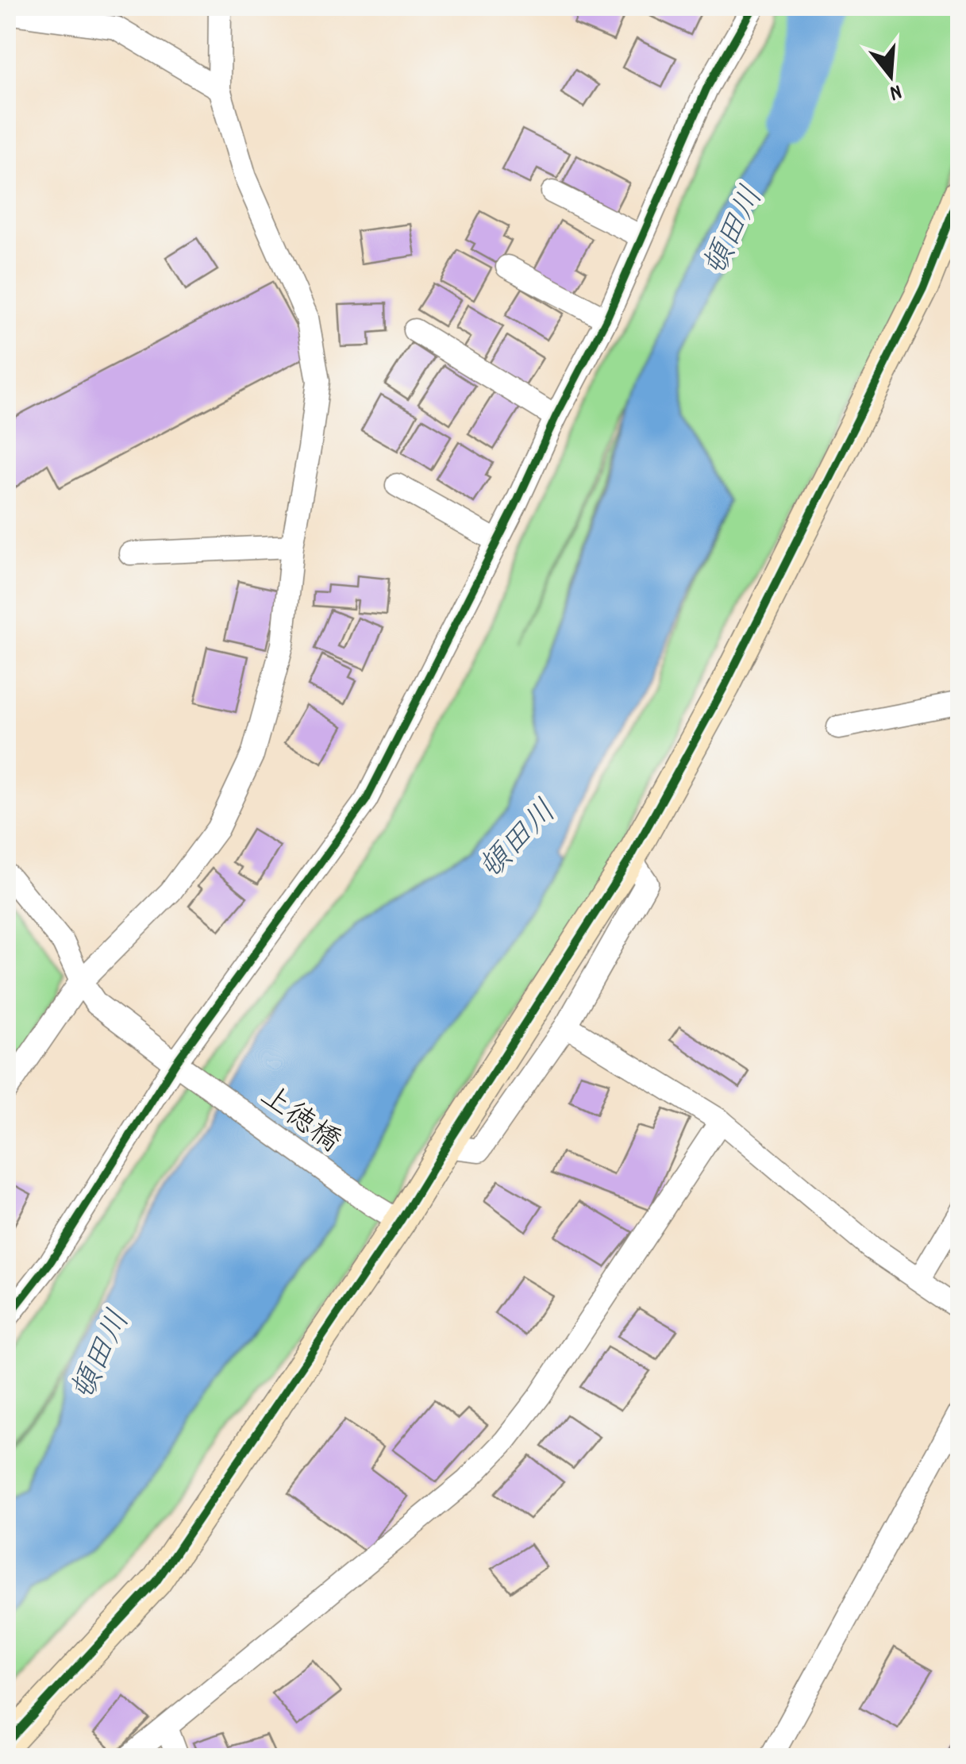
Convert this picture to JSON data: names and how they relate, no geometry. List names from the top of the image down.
{
  "streets": {
    "street": ["上徳橋"]
  },
  "water": ["頓田川"],
  "north": "bottom"
}
